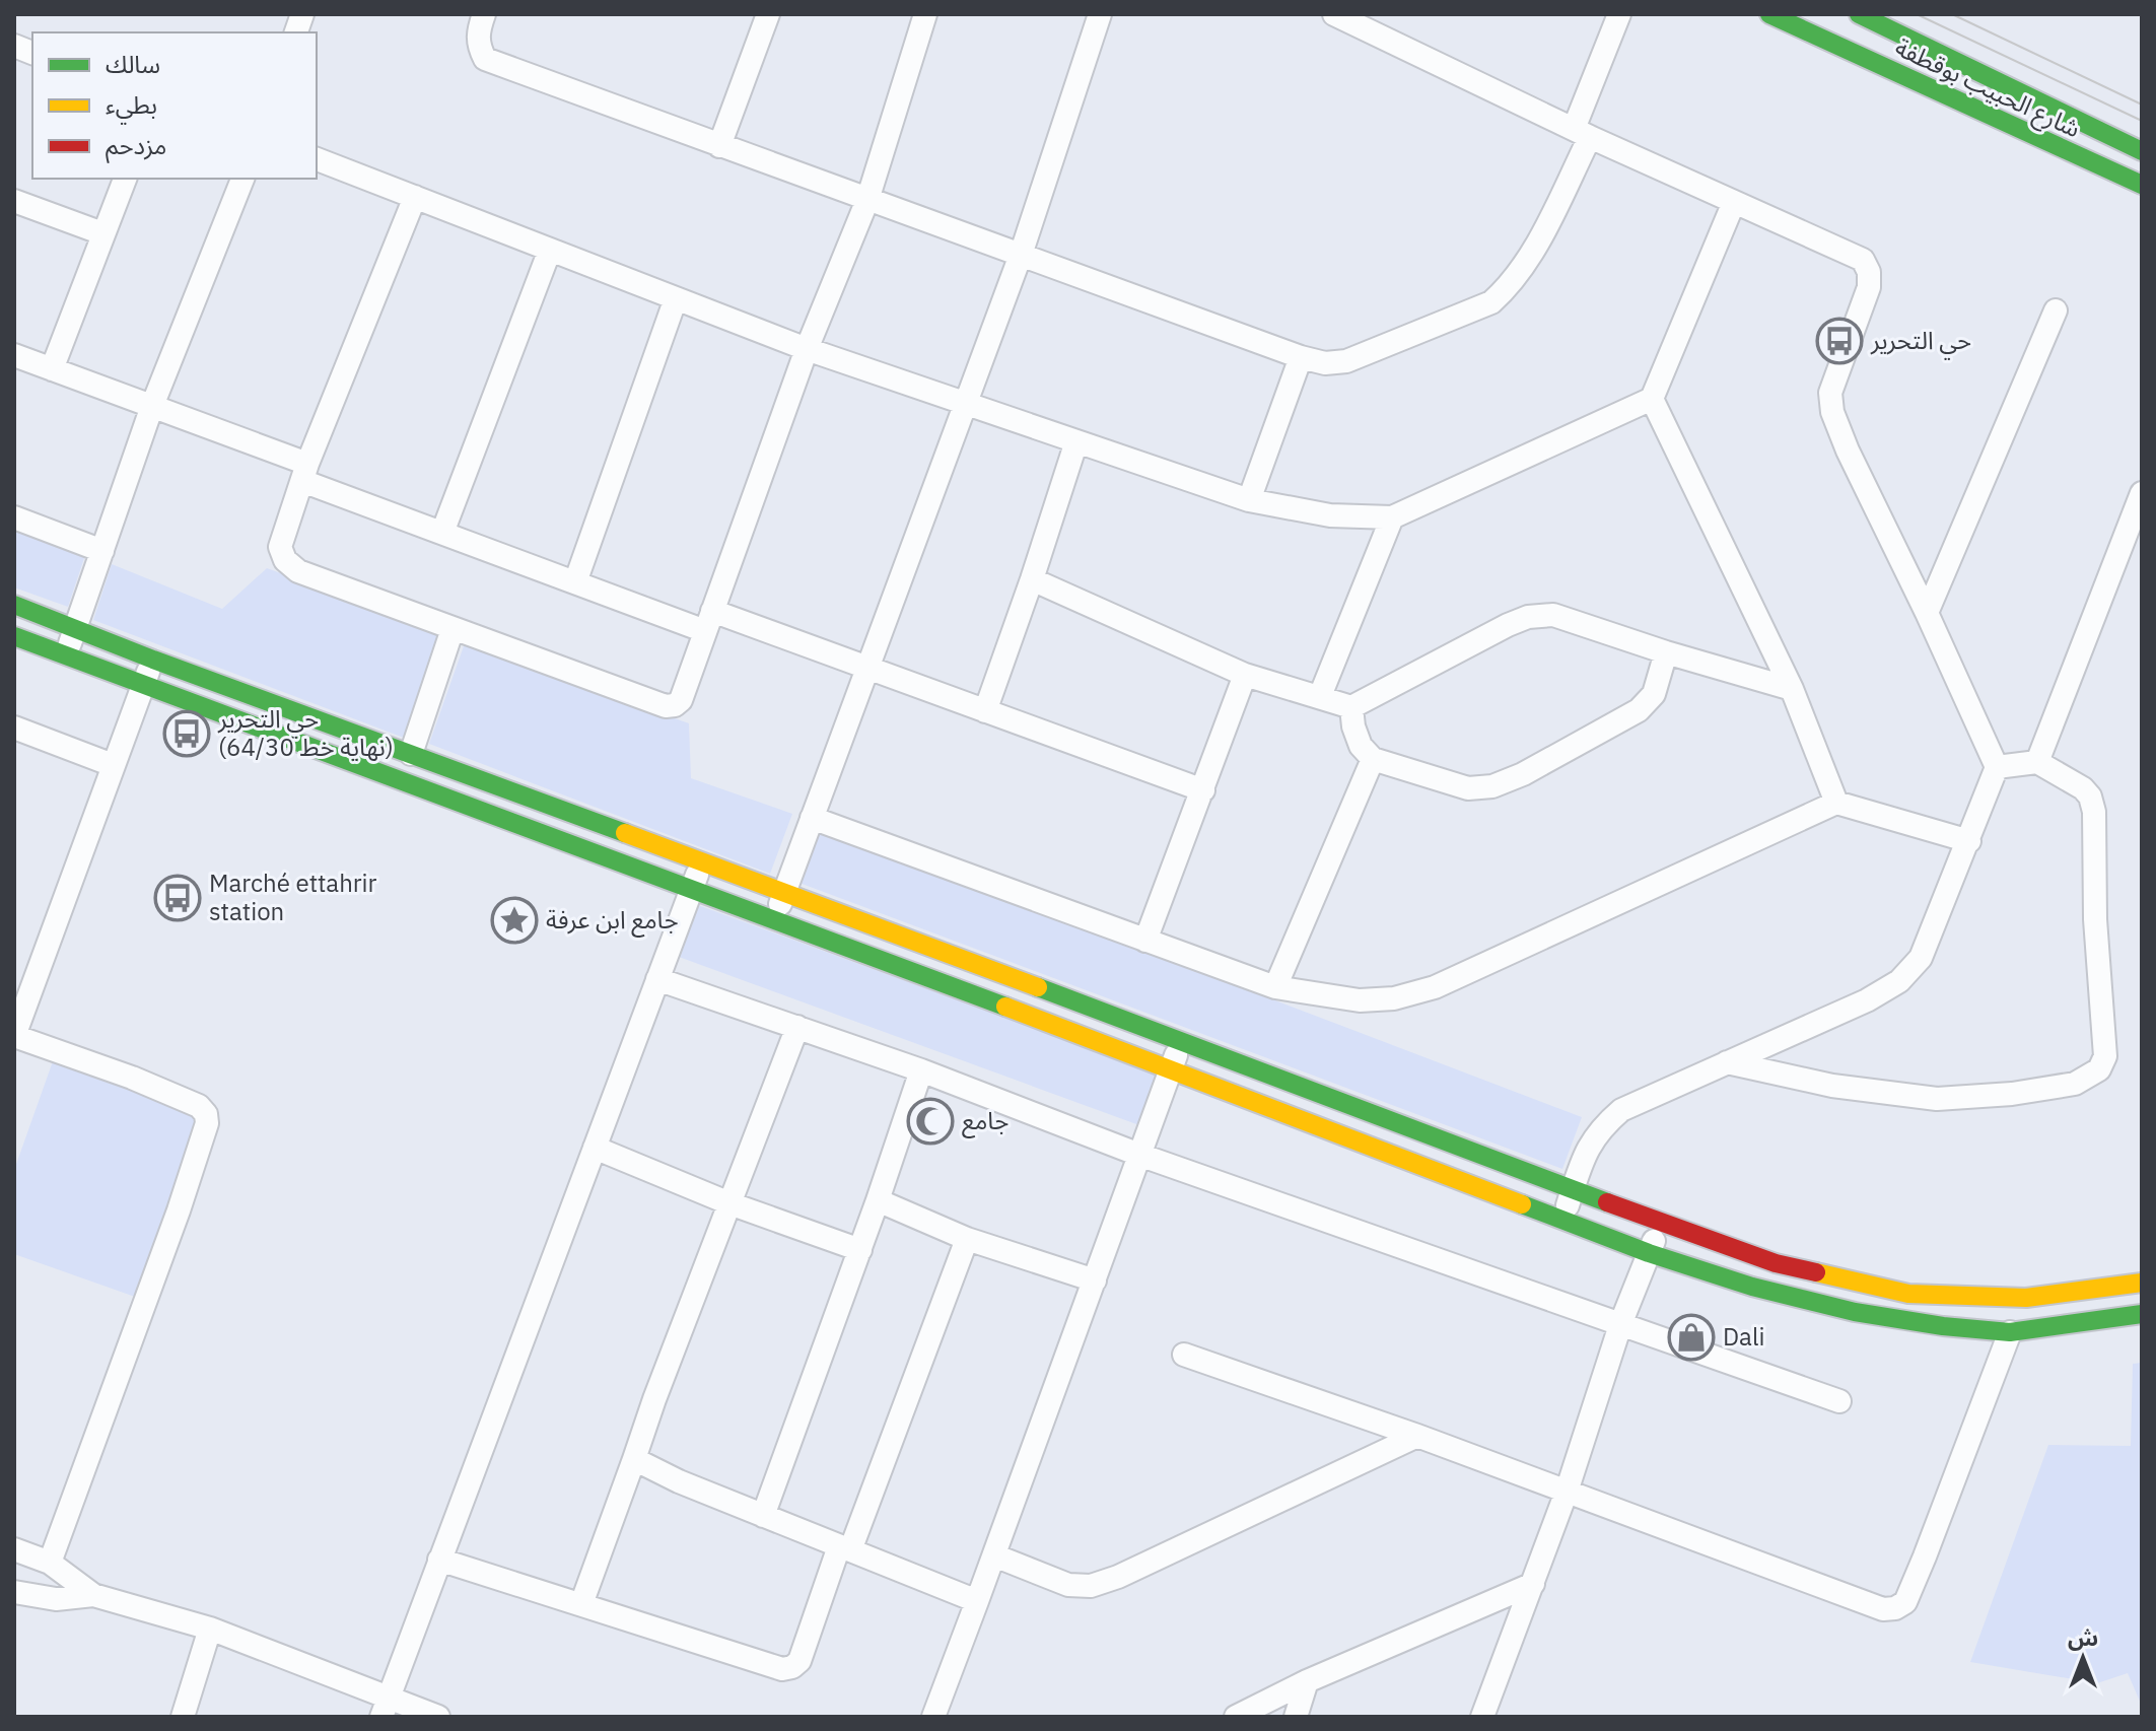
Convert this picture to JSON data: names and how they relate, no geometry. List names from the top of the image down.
{
  "streets": {
    "street": ["شارع الحبيب بوقطفة"]
  },
  "places": {
    "bus stop": ["حي التحرير", "حي التحرير (نهاية خط 64/30)", "Marché ettahrir station"],
    "place": ["جامع ابن عرفة"],
    "mosque": ["جامع"],
    "shop": ["Dali"]
  },
  "legend": ["سالك", "بطيء", "مزدحم"],
  "north": "top"
}
